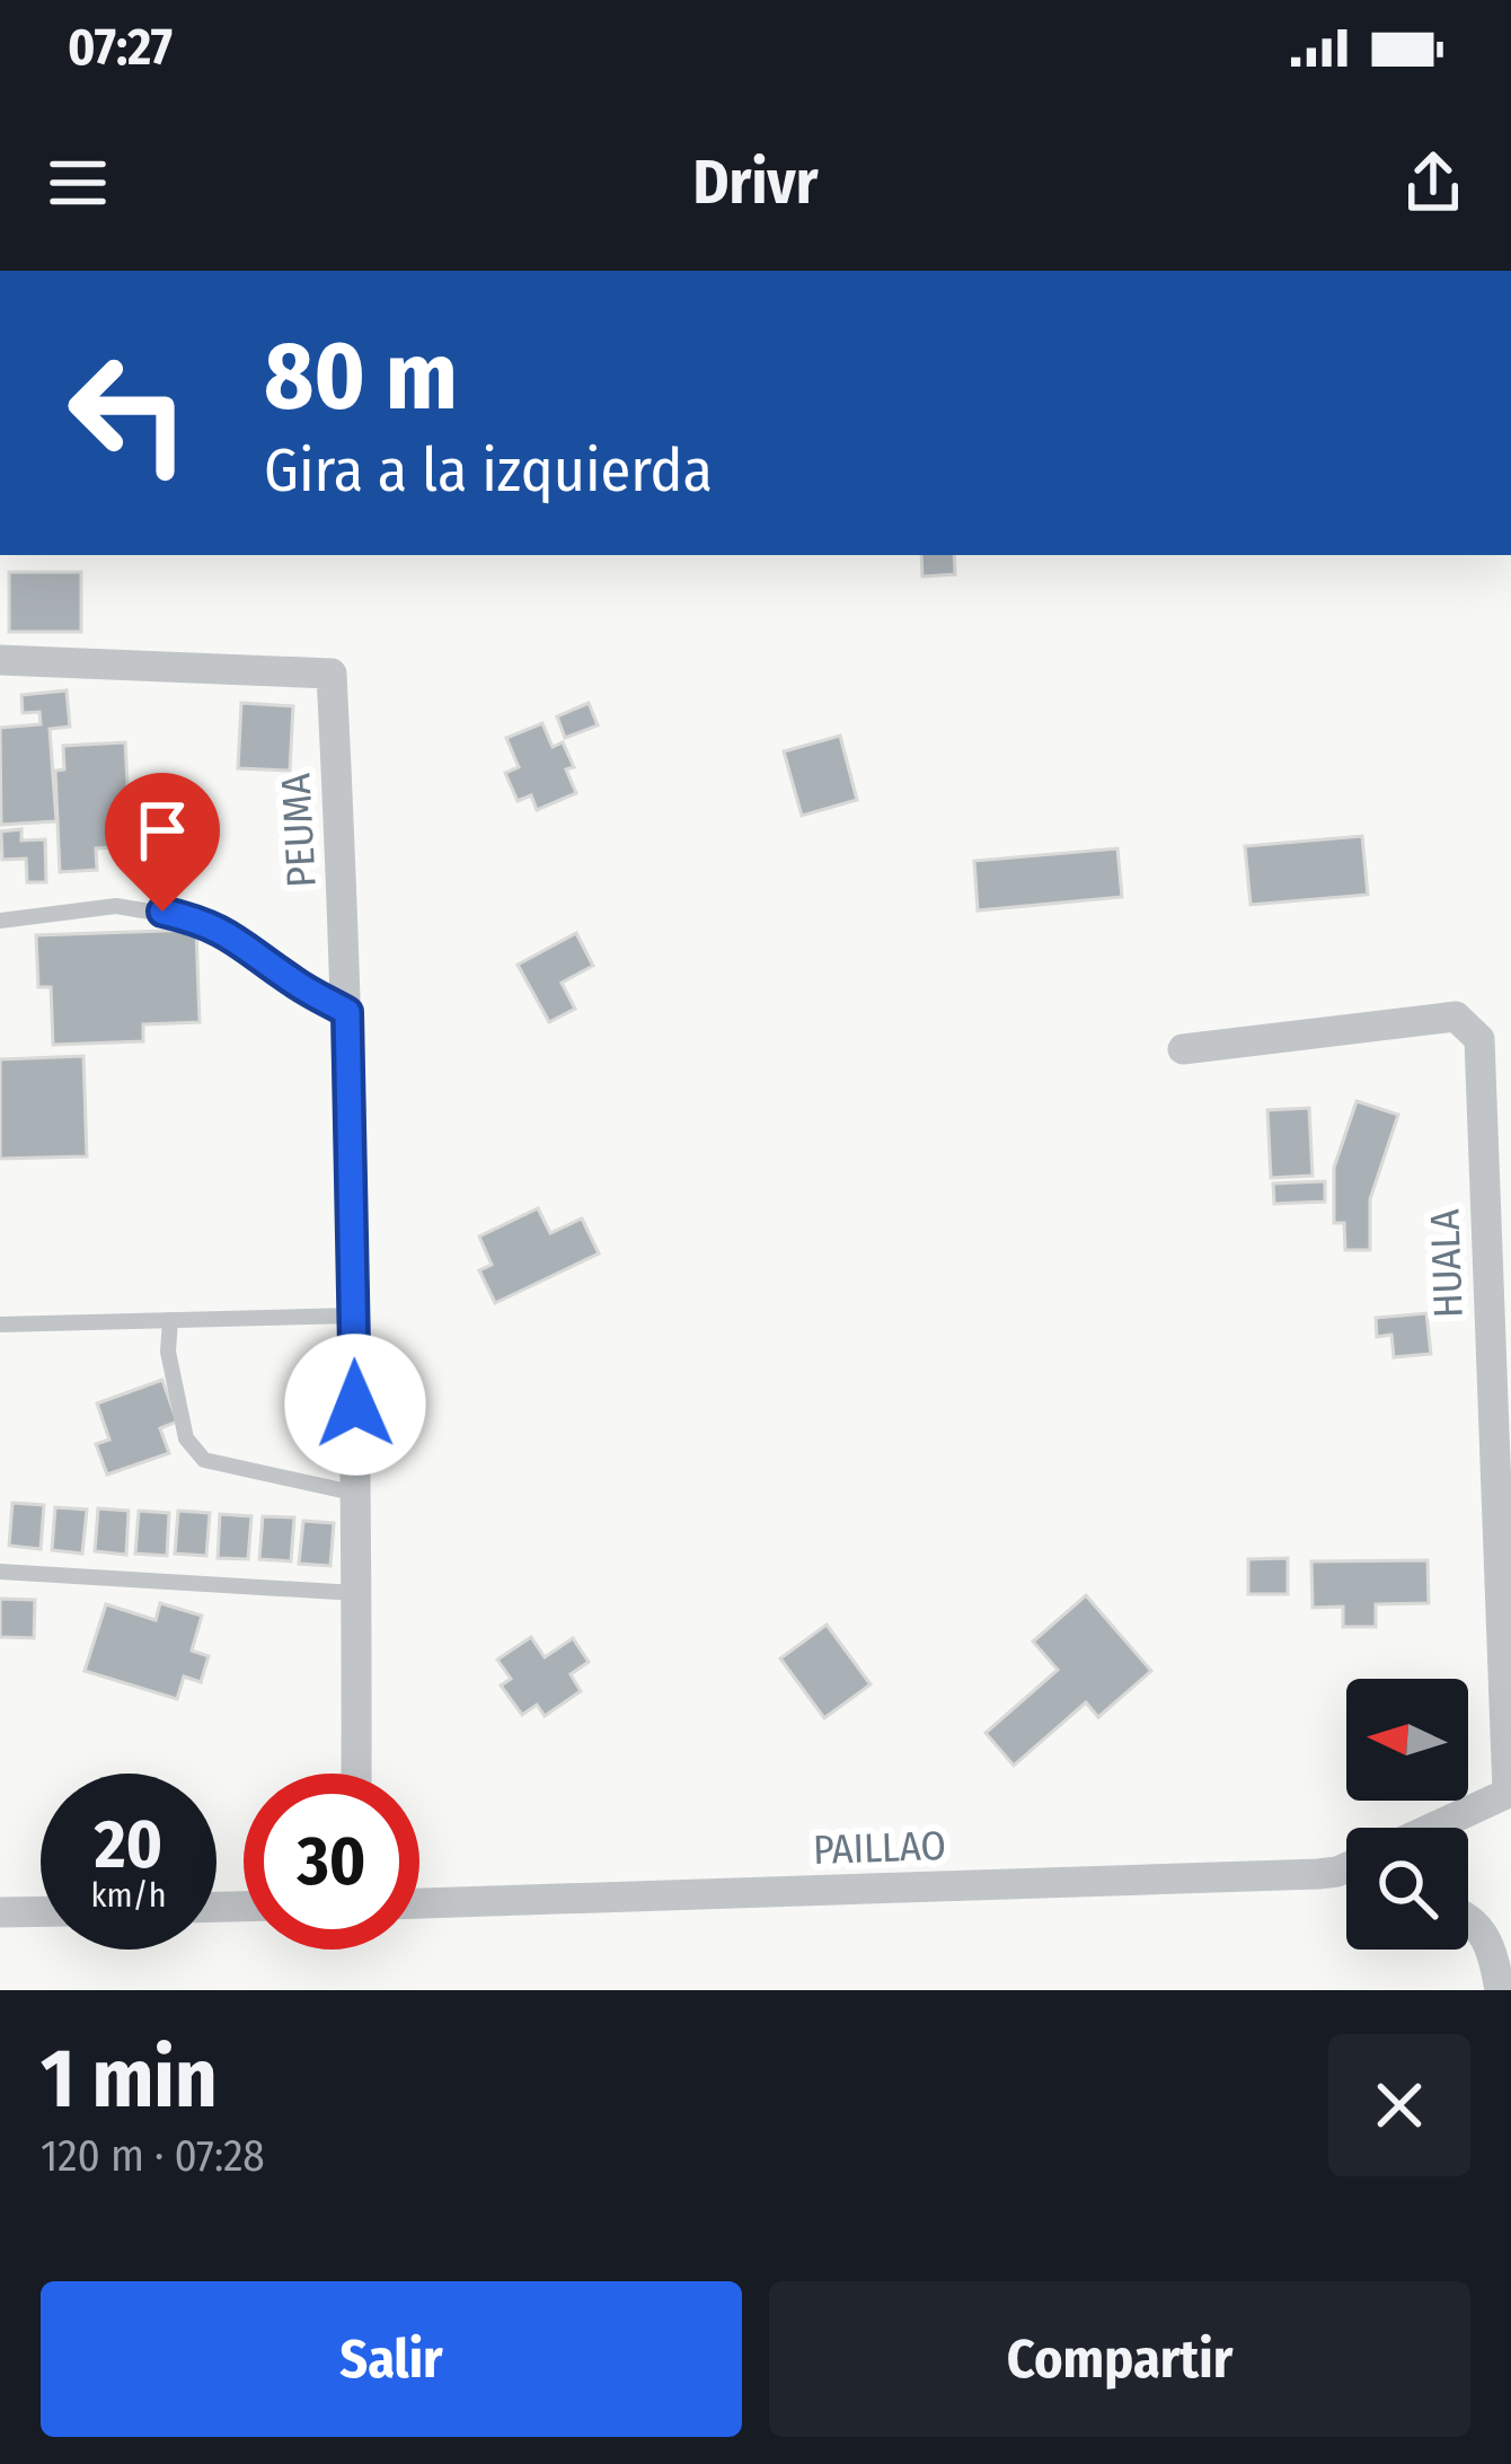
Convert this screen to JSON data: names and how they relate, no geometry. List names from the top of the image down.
{
  "streets": {
    "street": ["PEUMA", "HUALA", "PAILLAO"]
  },
  "north": "left",
  "page": {
    "status": "07:27",
    "header": "Drivr",
    "turn": ["80 m", "Gira a la izquierda"],
    "speed": "20 km/h",
    "limit": "30",
    "heading": ["1 min", "120 m · 07:28"],
    "buttons": ["Salir", "Compartir"]
  }
}
